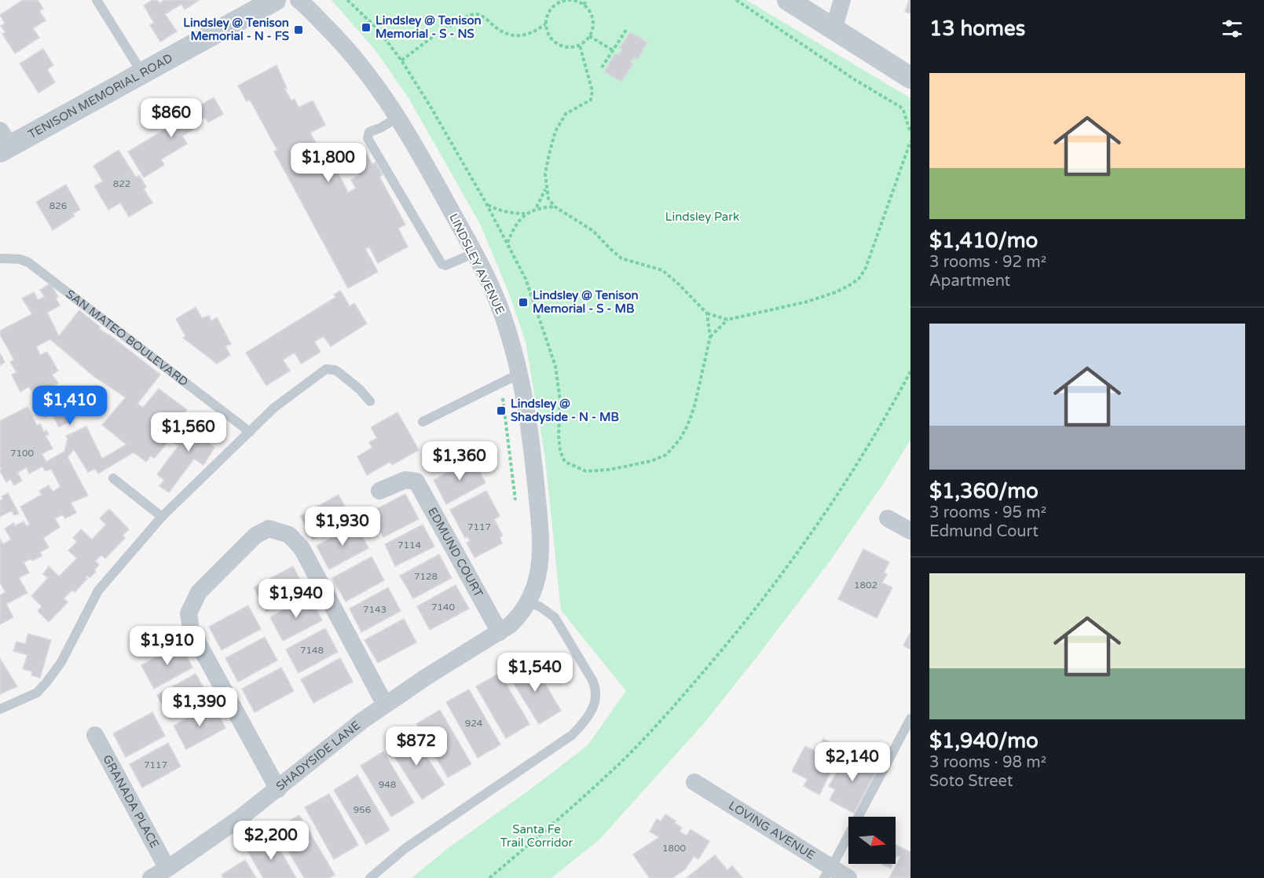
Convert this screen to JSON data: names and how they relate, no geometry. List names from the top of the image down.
{
  "streets": {
    "street": [
      "TENISON MEMORIAL ROAD",
      "LINDSLEY AVENUE",
      "EDMUND COURT",
      "SHADYSIDE LANE",
      "GRANADA PLACE",
      "LOVING AVENUE"
    ],
    "lane": ["SAN MATEO BOULEVARD"]
  },
  "crossings": [
    ["LINDSLEY AVENUE", "SHADYSIDE LANE"],
    ["EDMUND COURT", "SHADYSIDE LANE"],
    ["SHADYSIDE LANE", "GRANADA PLACE"]
  ],
  "parks": ["Lindsley Park", "Santa Fe Trail Corridor"],
  "places": {
    "transit": [
      "Lindsley @ Tenison Memorial - S - NS",
      "Lindsley @ Tenison Memorial - N - FS",
      "Lindsley @ Tenison Memorial - S - MB",
      "Lindsley @ Shadyside - N - MB"
    ]
  },
  "house_numbers": [
    "822",
    "826",
    "7100",
    "7117",
    "7114",
    "7128",
    "1802",
    "7140",
    "7143",
    "7148",
    "924",
    "7117",
    "948",
    "956",
    "1800"
  ],
  "north": "right",
  "page": {
    "heading": "13 homes",
    "list": [
      {
        "name": "$1,410/mo",
        "note": "3 rooms · 92 m² · Apartment"
      },
      {
        "name": "$1,360/mo",
        "note": "3 rooms · 95 m² · Edmund Court"
      },
      {
        "name": "$1,940/mo",
        "note": "3 rooms · 98 m² · Soto Street"
      }
    ],
    "price": [
      "$860",
      "$1,800",
      "$1,410",
      "$1,560",
      "$1,360",
      "$1,930",
      "$1,940",
      "$1,910",
      "$1,540",
      "$1,390",
      "$872",
      "$2,140",
      "$2,200"
    ]
  }
}
